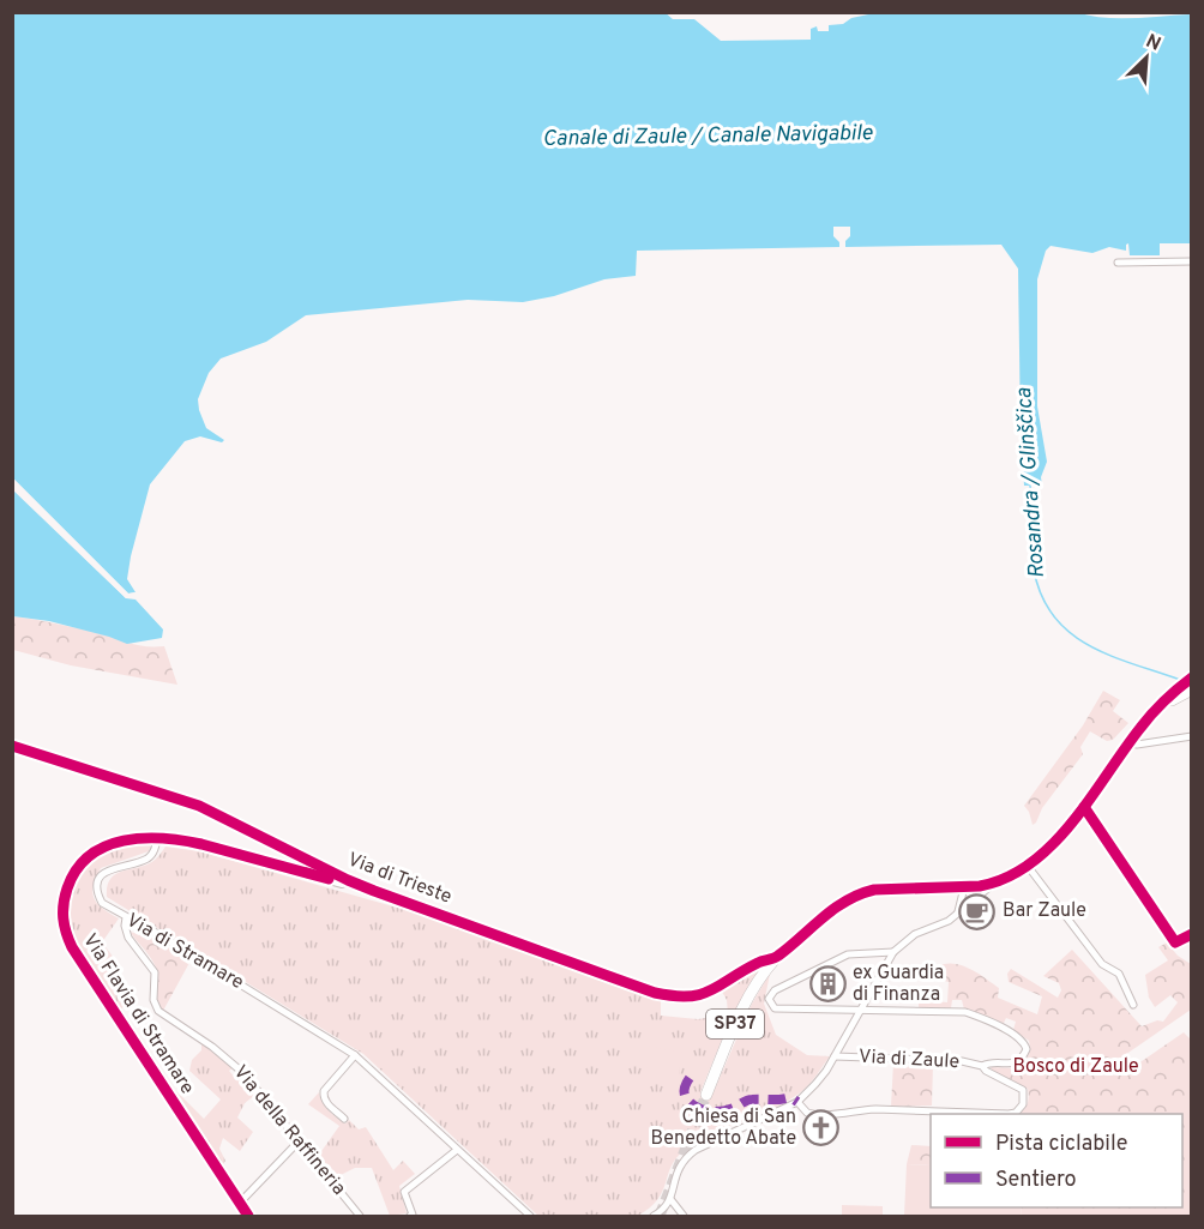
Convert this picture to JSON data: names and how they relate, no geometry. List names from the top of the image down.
{
  "streets": {
    "main road": ["SP37"],
    "street": [
      "Via di Trieste",
      "Via di Stramare",
      "Via Flavia di Stramare",
      "Via di Zaule",
      "Via della Raffineria"
    ]
  },
  "crossings": [
    ["Via di Trieste", "Via Flavia di Stramare"],
    ["Via di Trieste", "SP37"],
    ["Via di Stramare", "Via Flavia di Stramare"],
    ["Via di Stramare", "Via della Raffineria"],
    ["SP37", "Via di Zaule"]
  ],
  "water": ["Canale di Zaule / Canale Navigabile", "Rosandra / Glinščica"],
  "parks": ["Bosco di Zaule"],
  "places": {
    "cafe": ["Bar Zaule"],
    "building": ["ex Guardia di Finanza"],
    "church": ["Chiesa di San Benedetto Abate"]
  },
  "legend": ["Pista ciclabile", "Sentiero"],
  "north": "top right"
}
